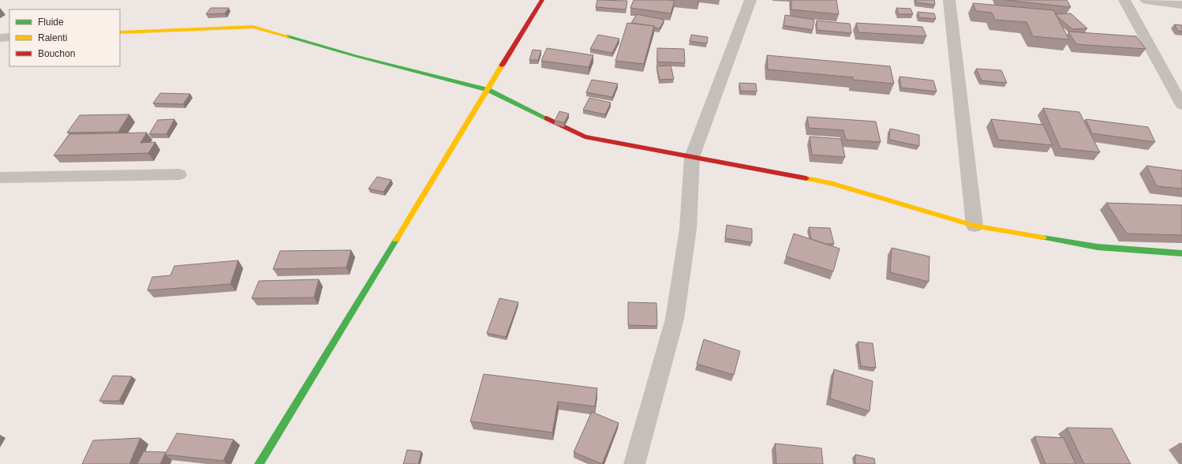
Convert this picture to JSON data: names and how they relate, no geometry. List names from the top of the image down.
{
  "legend": ["Fluide", "Ralenti", "Bouchon"]
}
